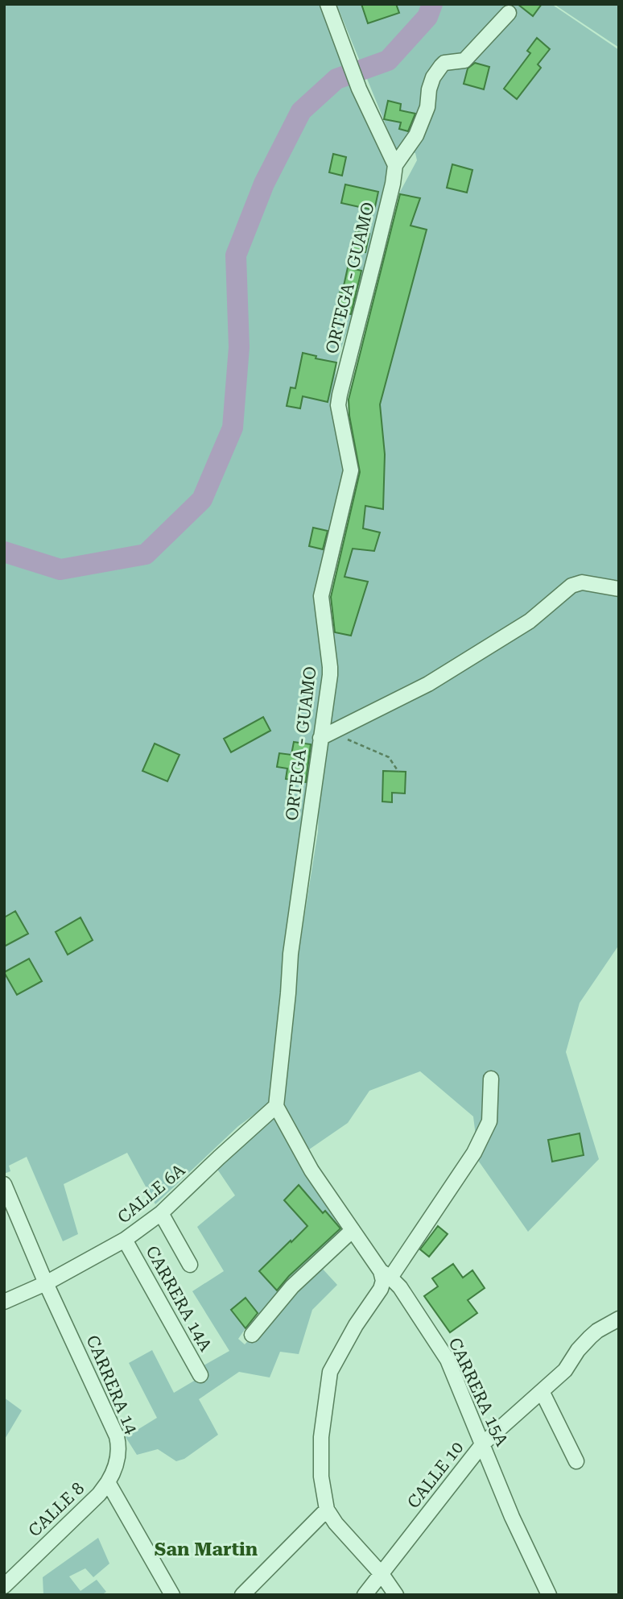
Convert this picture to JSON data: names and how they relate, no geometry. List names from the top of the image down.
{
  "streets": {
    "street": [
      "ORTEGA - GUAMO",
      "CALLE 6A",
      "CARRERA 14A",
      "CARRERA 14",
      "CARRERA 15A",
      "CALLE 10",
      "CALLE 8"
    ]
  },
  "crossings": [
    ["ORTEGA - GUAMO", "CALLE 6A"],
    ["ORTEGA - GUAMO", "CARRERA 15A"],
    ["CALLE 6A", "CARRERA 14A"],
    ["CALLE 6A", "CARRERA 14"],
    ["CALLE 6A", "CARRERA 15A"],
    ["CARRERA 14", "CALLE 8"],
    ["CARRERA 15A", "CALLE 10"]
  ],
  "districts": ["San Martin"]
}
